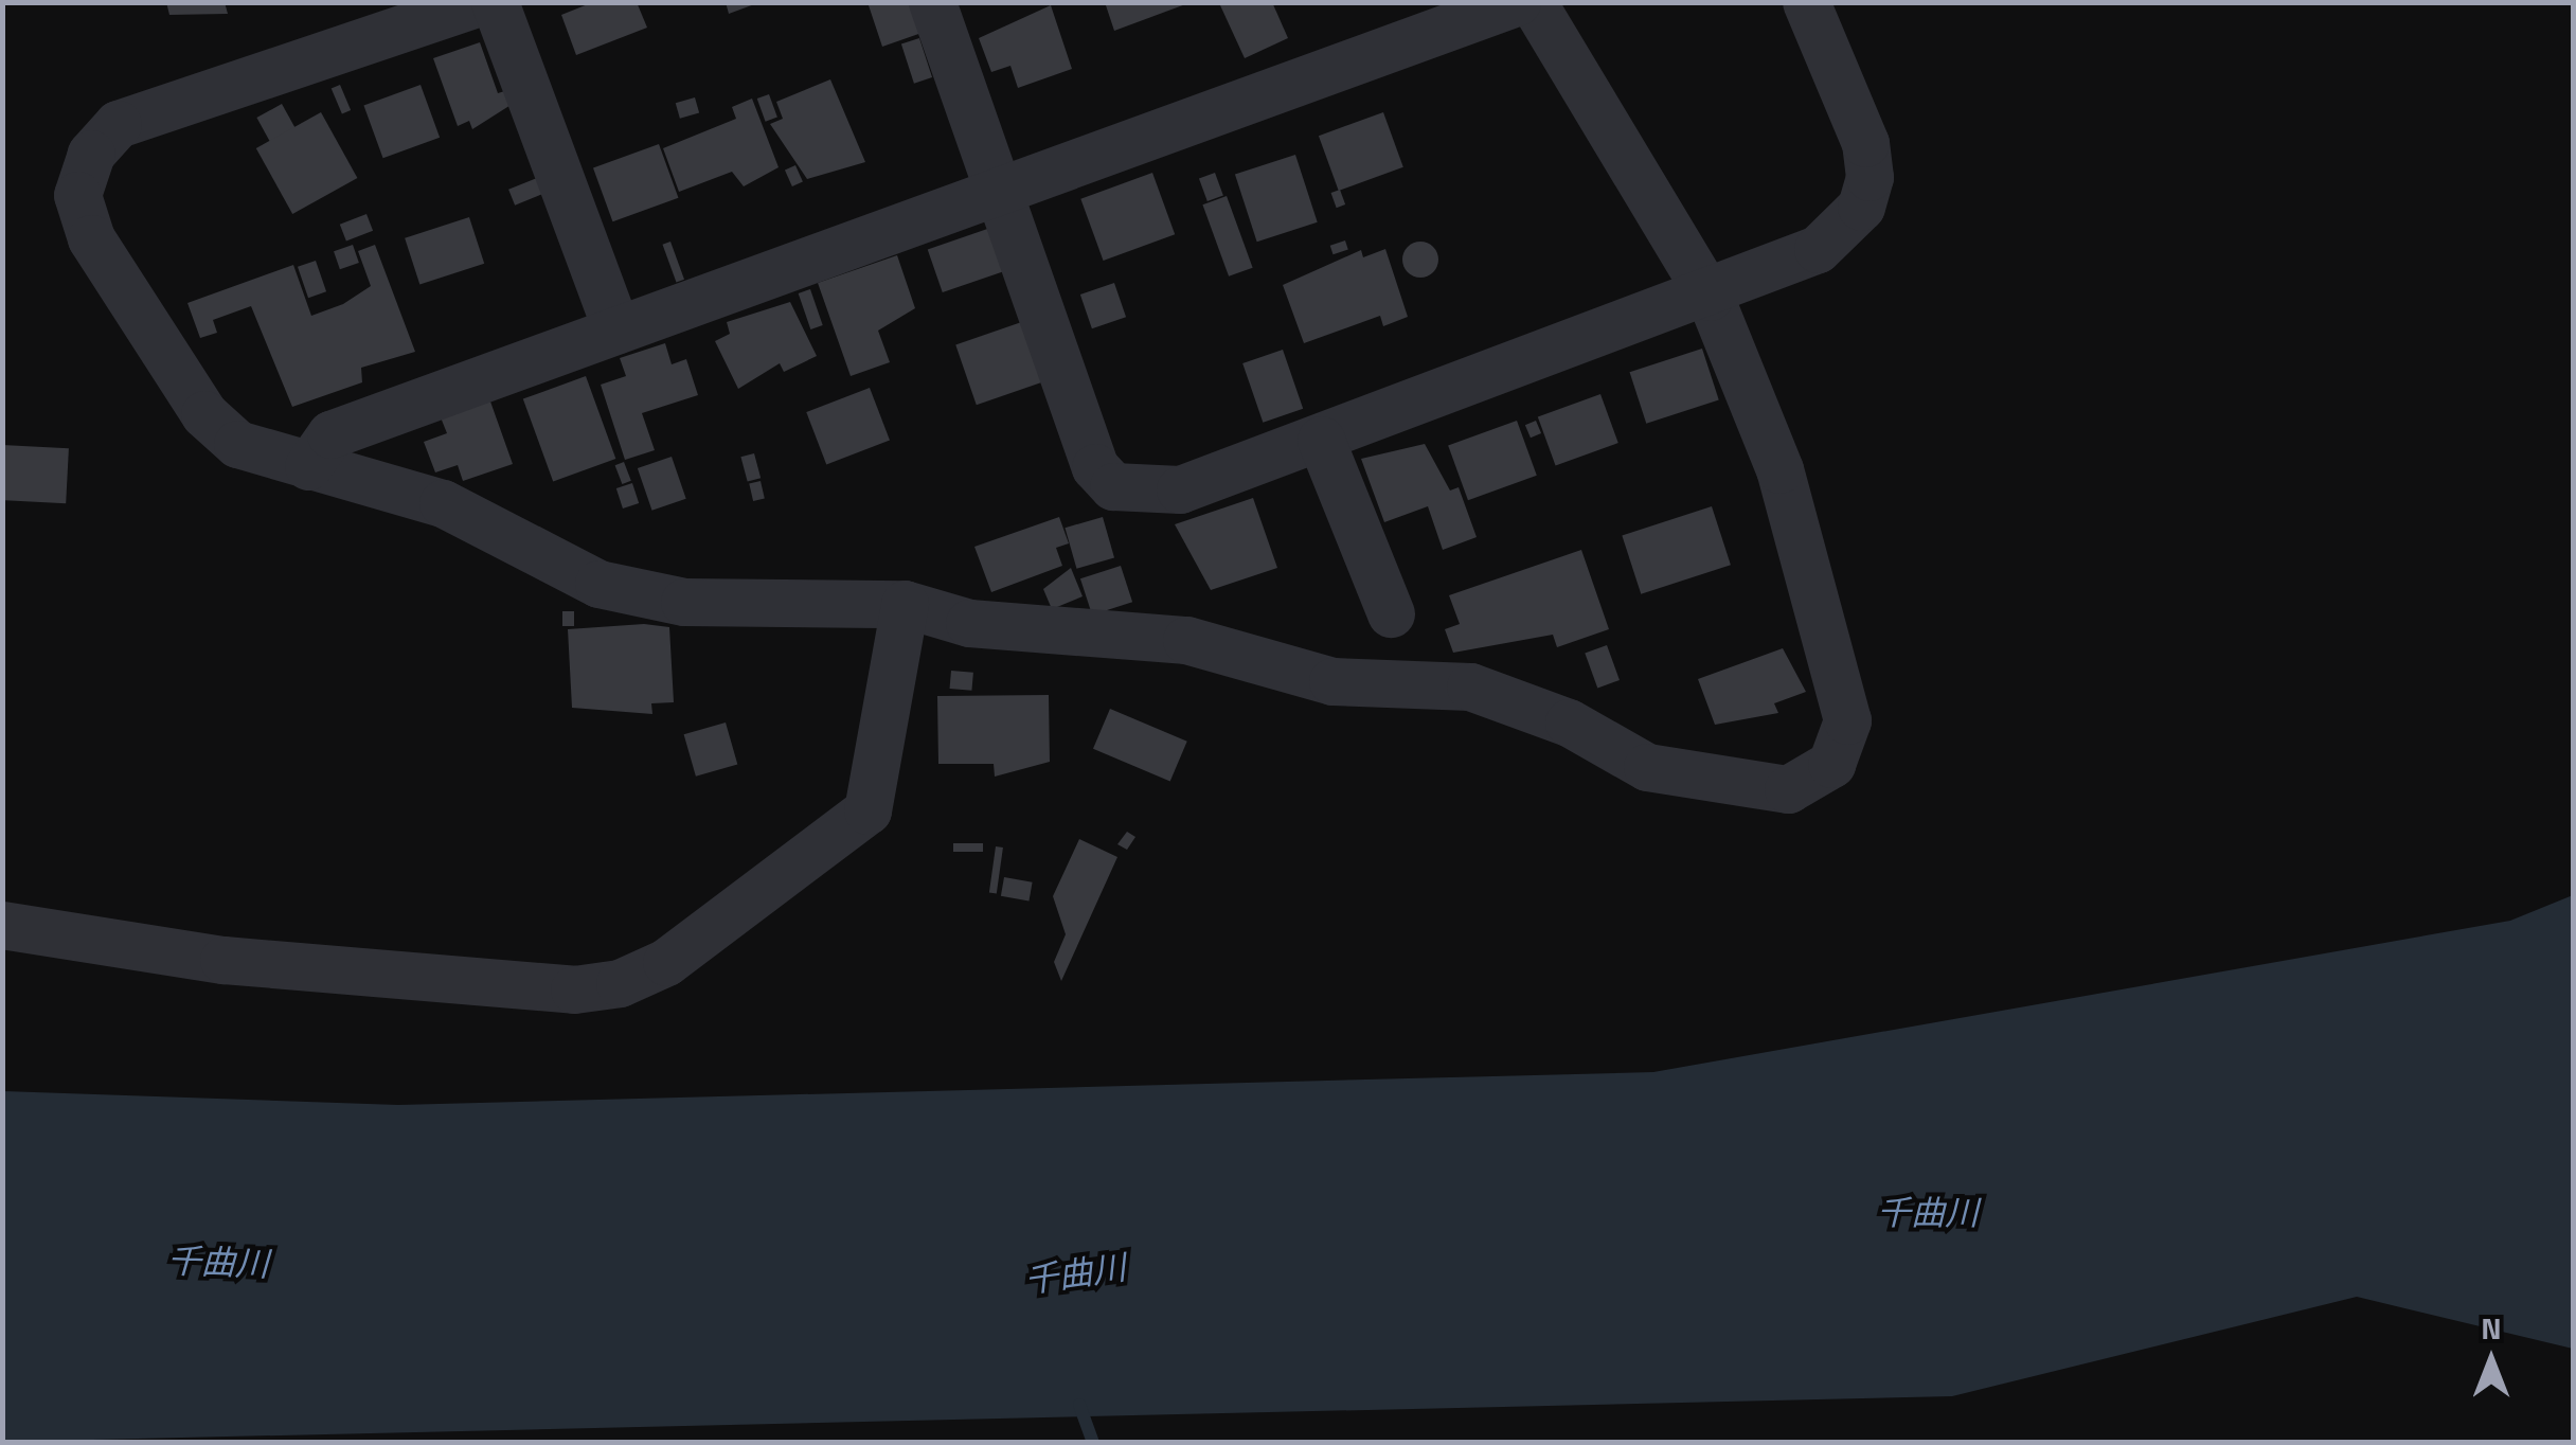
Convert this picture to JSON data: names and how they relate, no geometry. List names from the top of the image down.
{
  "water": ["千曲川"],
  "north": "top"
}
